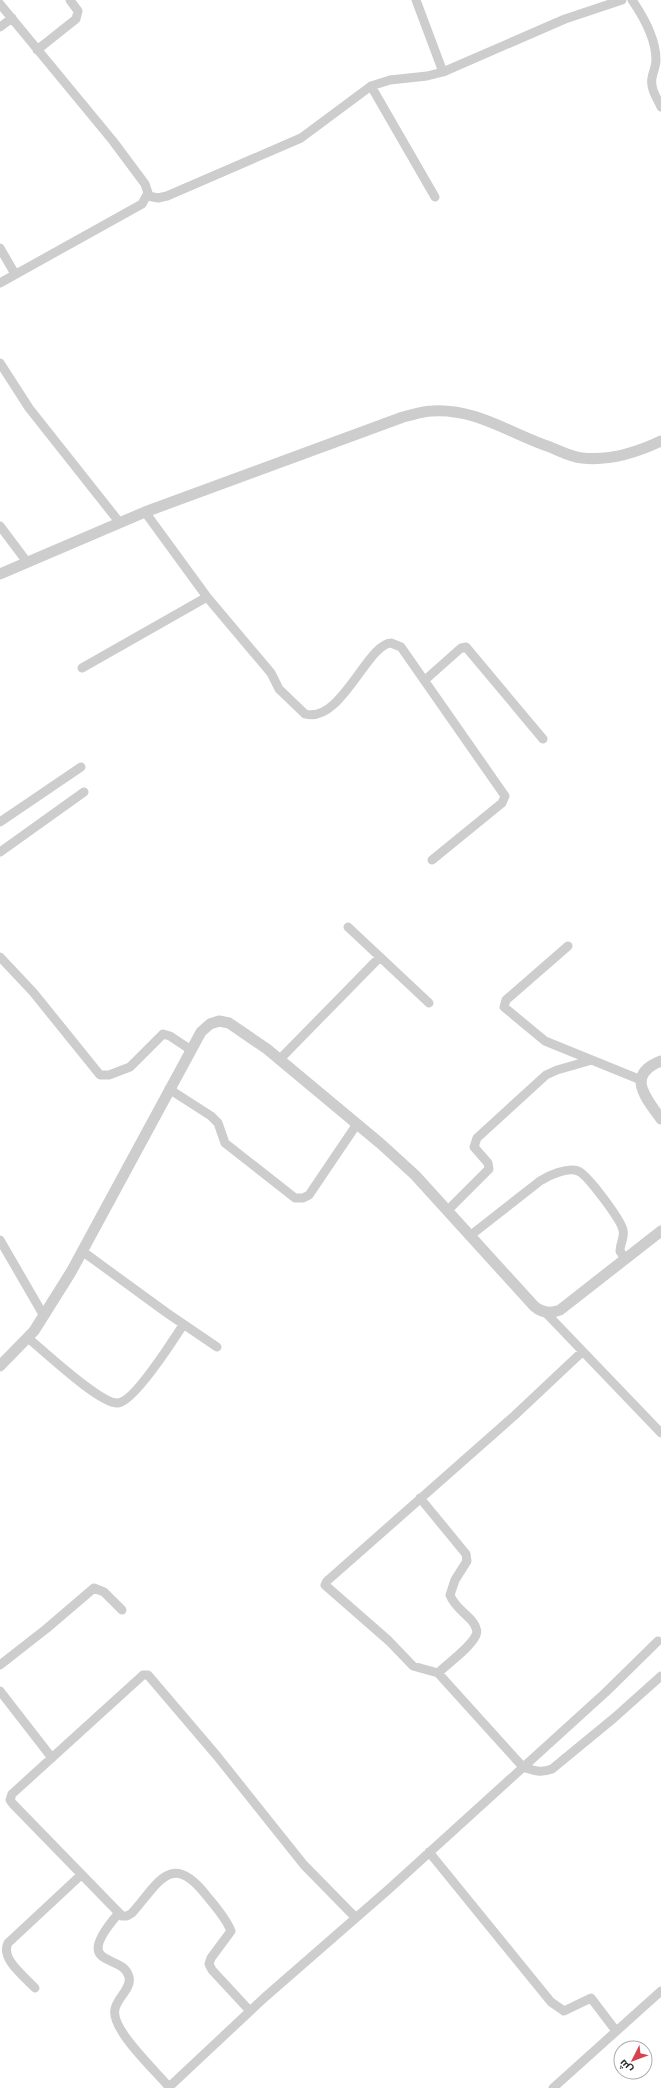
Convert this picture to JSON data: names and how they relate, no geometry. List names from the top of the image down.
{
  "north": "bottom left"
}
